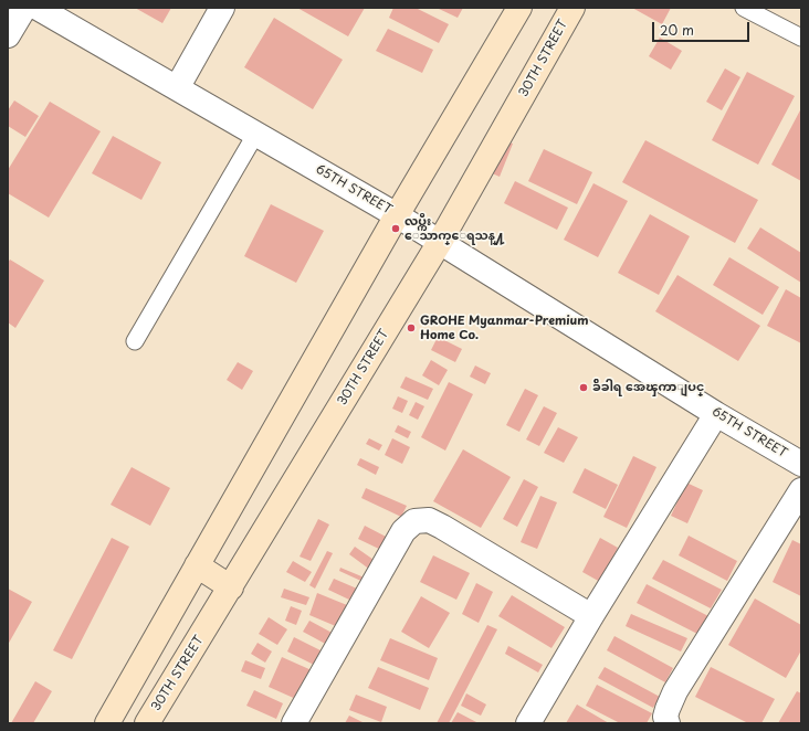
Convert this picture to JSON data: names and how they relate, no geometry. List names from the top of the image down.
{
  "streets": {
    "main road": ["30TH STREET"],
    "street": ["65TH STREET"]
  },
  "crossings": [
    ["30TH STREET", "65TH STREET"]
  ],
  "places": ["လပ္ကီး ေသာက္ေရသန္႔", "GROHE Myanmar-Premium Home Co.", "ခ်ိခါရ အေၾကာျပင္"],
  "scale_bar": "20 m"
}
